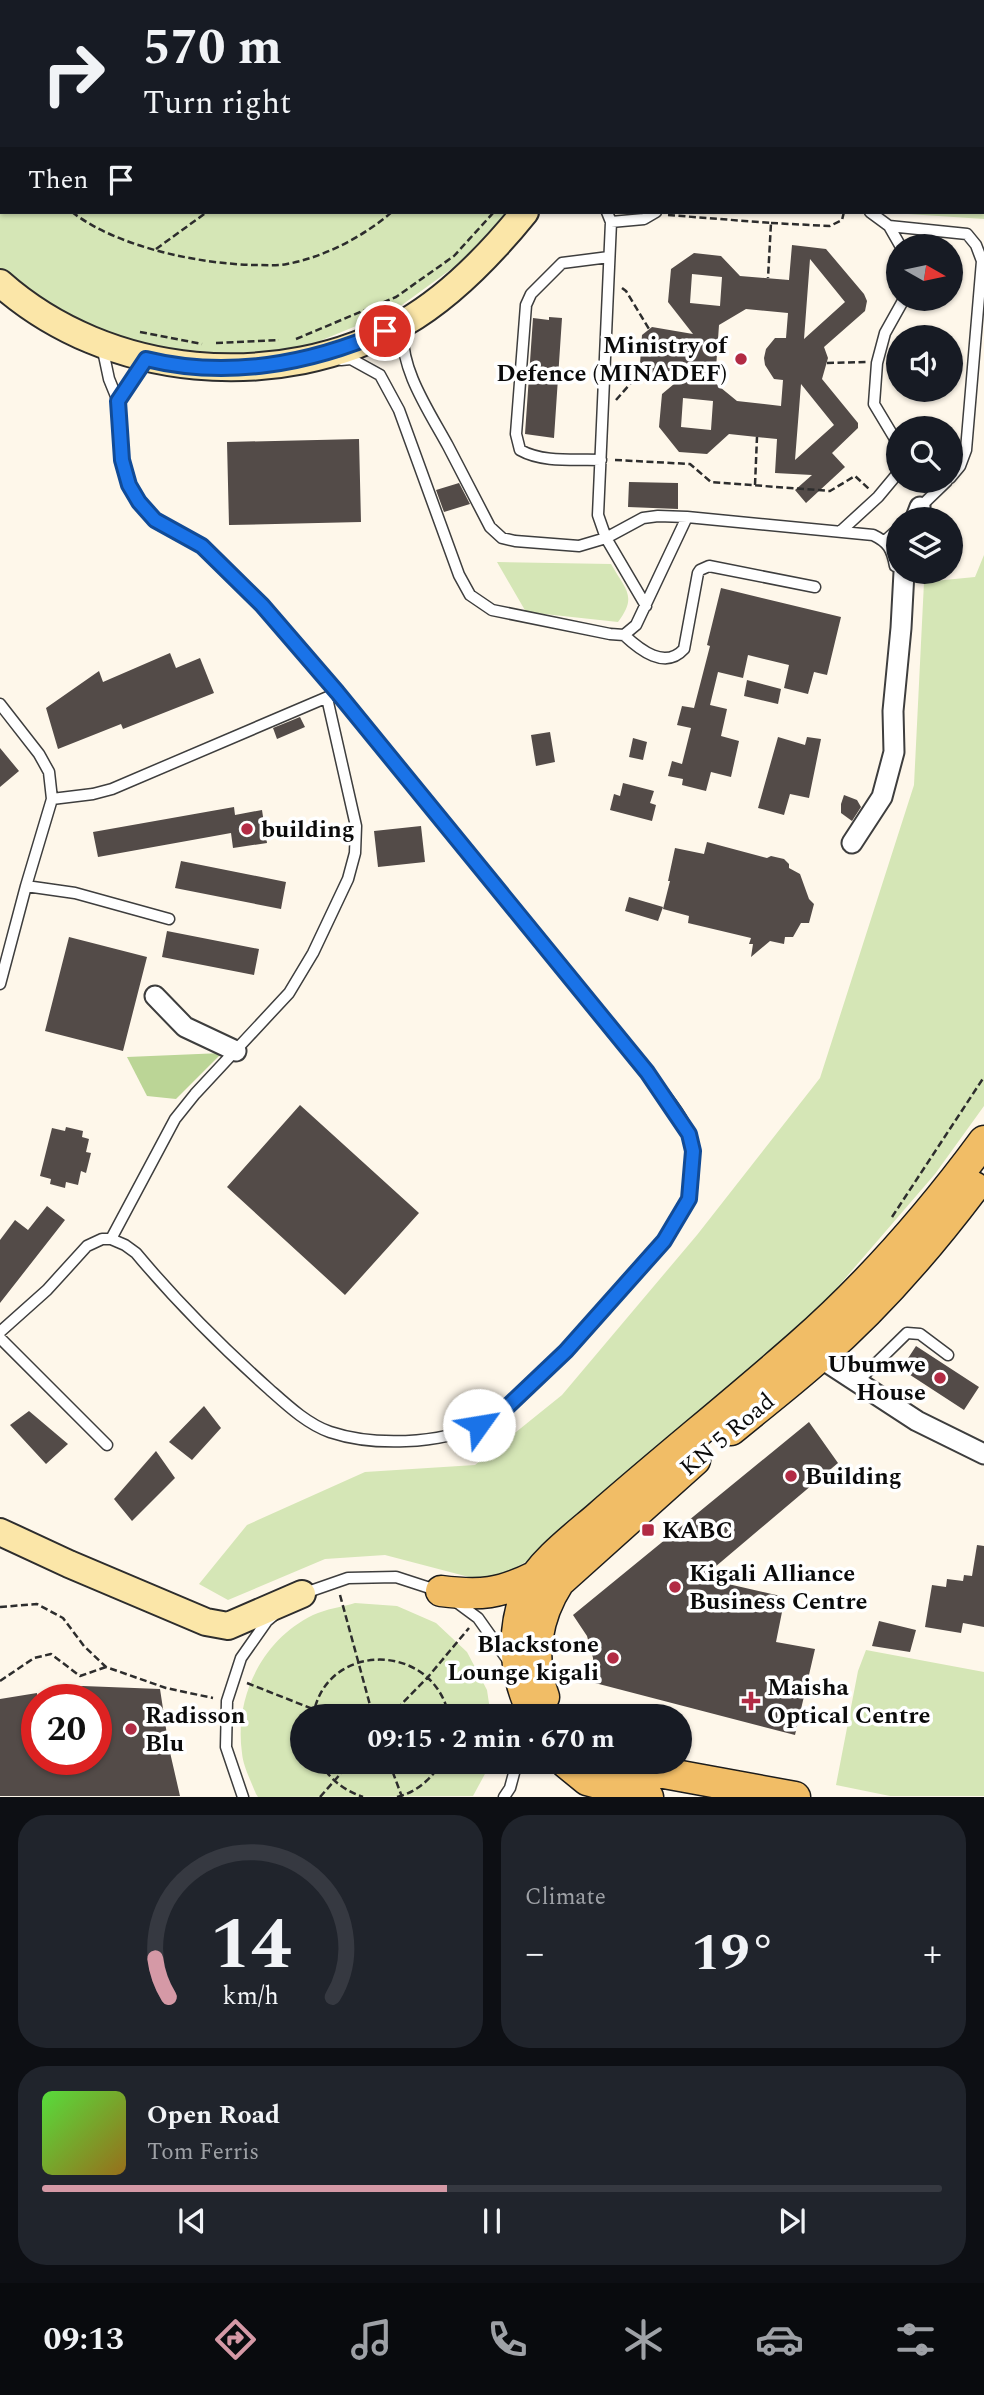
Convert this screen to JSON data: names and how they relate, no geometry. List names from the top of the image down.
{
  "streets": {
    "main road": ["KN 5 Road"]
  },
  "places": {
    "other": [
      "Ministry of Defence (MINADEF)",
      "building",
      "Ubumwe House",
      "Building",
      "Kigali Alliance Business Centre",
      "Blackstone Lounge kigali",
      "Radisson Blu"
    ],
    "transit": ["KABC"],
    "health": ["Maisha Optical Centre"]
  },
  "north": "right",
  "page": {
    "turn": ["570 m", "Turn right"],
    "then": "Then",
    "limit": "20",
    "trip": "09:15 · 2 min · 670 m",
    "tile": "Climate",
    "heat": ["−", "19°", "+"],
    "song": ["Open Road", "Tom Ferris"],
    "tabs": "09:13",
    "gauge": ["14", "km/h"]
  }
}
